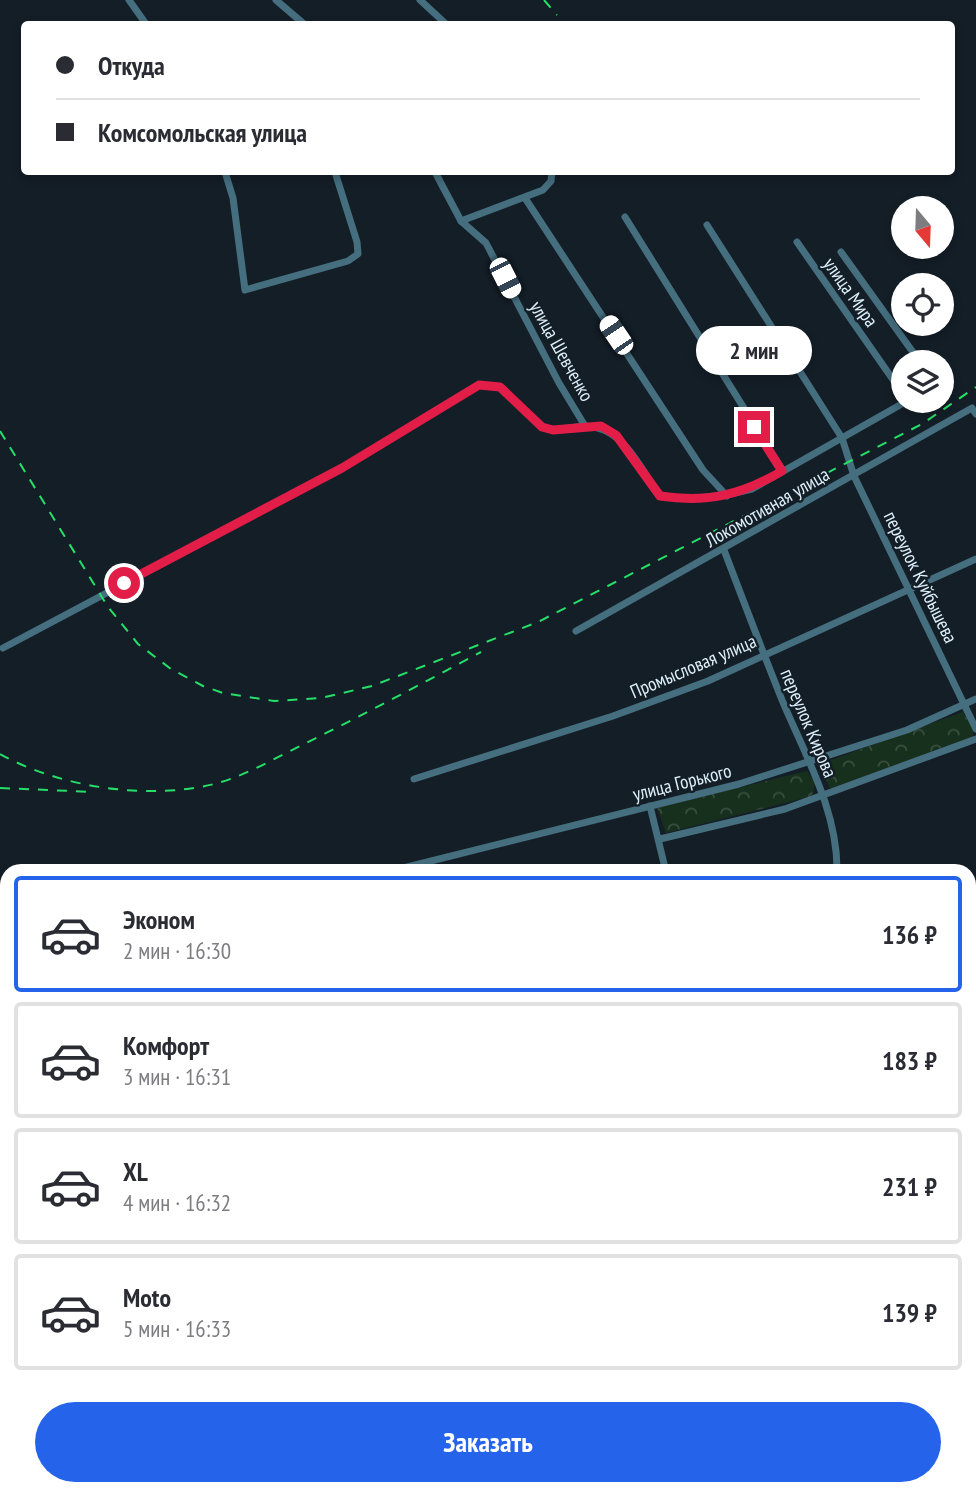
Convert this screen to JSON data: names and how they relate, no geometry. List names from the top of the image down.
{
  "streets": {
    "street": [
      "улица Мира",
      "улица Шевченко",
      "Локомотивная улица",
      "переулок Куйбышева",
      "Промысловая улица",
      "переулок Кирова",
      "улица Горького"
    ]
  },
  "crossings": [
    ["Локомотивная улица", "переулок Куйбышева"],
    ["Локомотивная улица", "переулок Кирова"],
    ["переулок Куйбышева", "Промысловая улица"],
    ["переулок Куйбышева", "улица Горького"],
    ["Промысловая улица", "переулок Кирова"],
    ["переулок Кирова", "улица Горького"]
  ],
  "north": "bottom",
  "page": {
    "banner": ["Откуда", "Комсомольская улица"],
    "bubble": "2 мин",
    "list": [
      {
        "name": "Эконом",
        "note": "2 мин · 16:30",
        "value": "136 ₽"
      },
      {
        "name": "Комфорт",
        "note": "3 мин · 16:31",
        "value": "183 ₽"
      },
      {
        "name": "XL",
        "note": "4 мин · 16:32",
        "value": "231 ₽"
      },
      {
        "name": "Moto",
        "note": "5 мин · 16:33",
        "value": "139 ₽"
      }
    ],
    "buttons": "Заказать"
  }
}
